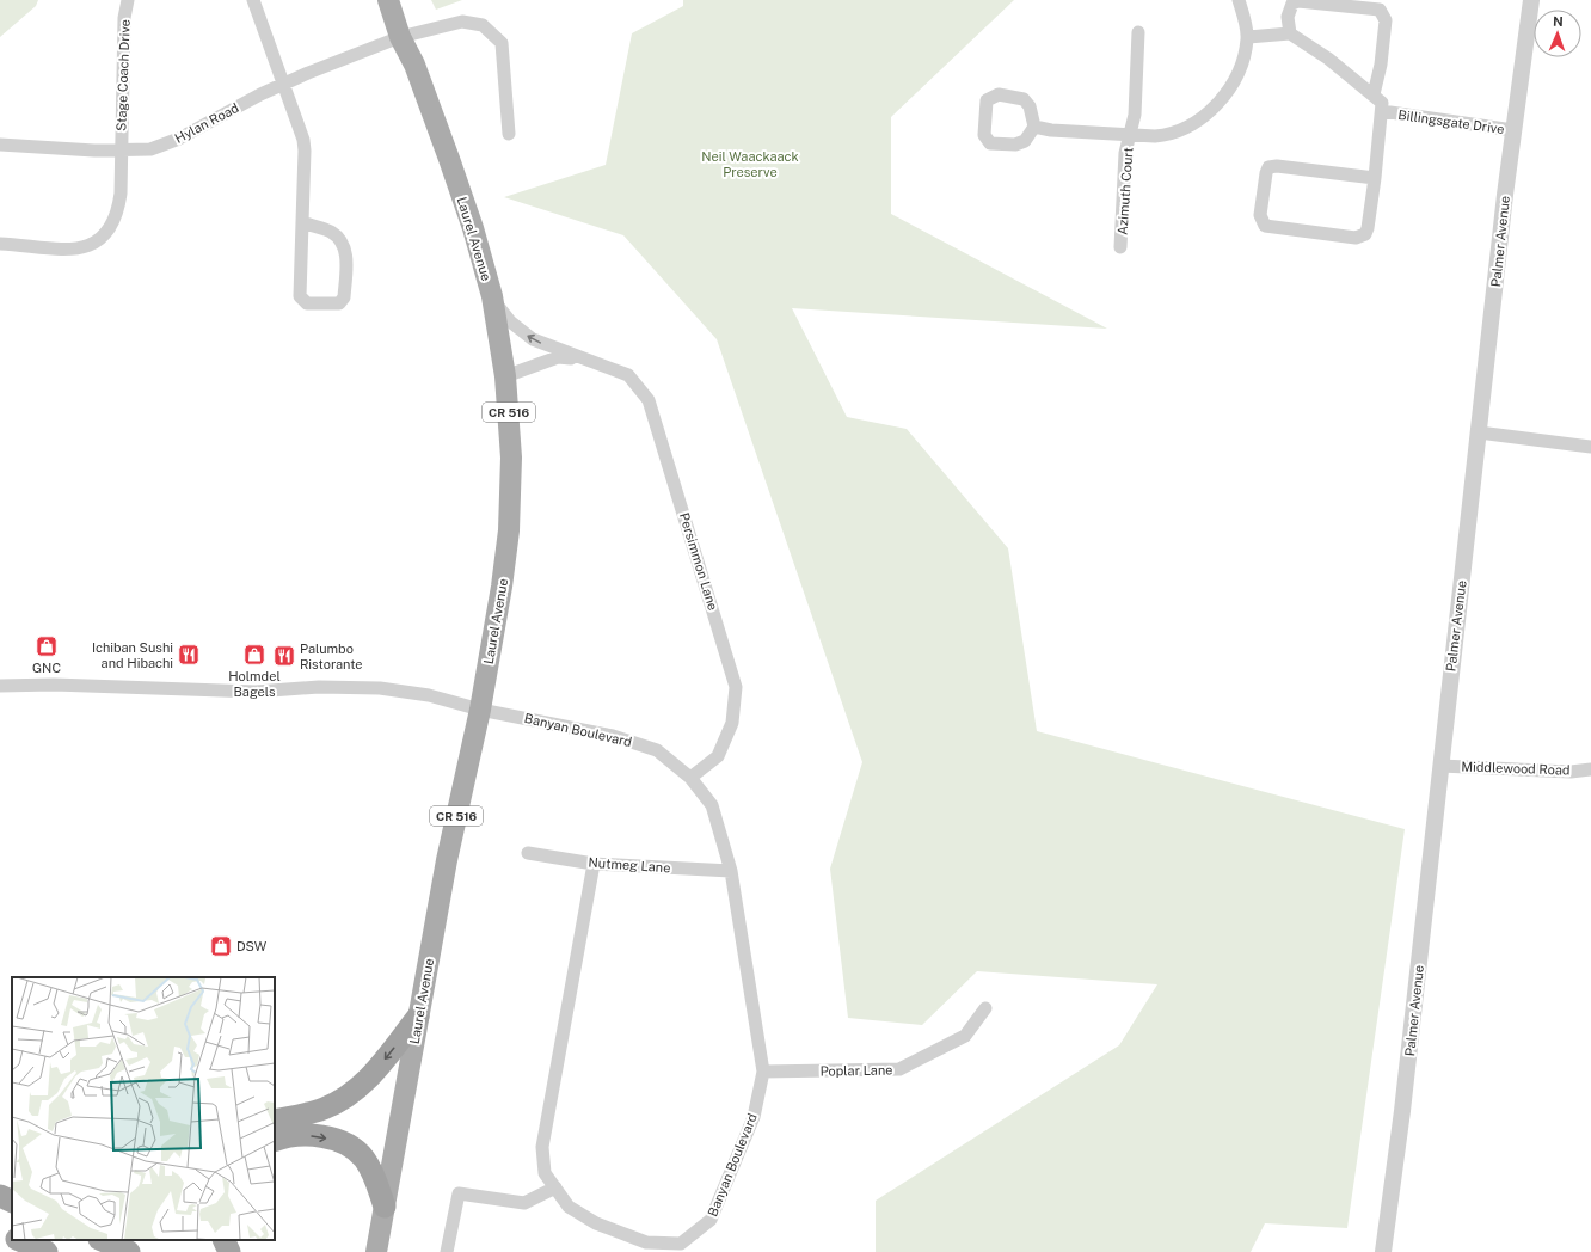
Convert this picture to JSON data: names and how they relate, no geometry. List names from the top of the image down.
{
  "streets": {
    "main road": ["Laurel Avenue", "CR 516"],
    "street": [
      "Stage Coach Drive",
      "Billingsgate Drive",
      "Hylan Road",
      "Azimuth Court",
      "Palmer Avenue",
      "Persimmon Lane",
      "Banyan Boulevard",
      "Middlewood Road",
      "Nutmeg Lane",
      "Poplar Lane"
    ]
  },
  "crossings": [
    ["Stage Coach Drive", "Hylan Road"],
    ["Billingsgate Drive", "Palmer Avenue"],
    ["Hylan Road", "Laurel Avenue"],
    ["Laurel Avenue", "Persimmon Lane"],
    ["Laurel Avenue", "Banyan Boulevard"],
    ["Palmer Avenue", "Middlewood Road"],
    ["Persimmon Lane", "Banyan Boulevard"],
    ["Banyan Boulevard", "Nutmeg Lane"],
    ["Banyan Boulevard", "Poplar Lane"]
  ],
  "parks": ["Neil Waackaack Preserve"],
  "places": {
    "shop": ["GNC", "Holmdel Bagels", "DSW"],
    "restaurant": ["Ichiban Sushi and Hibachi", "Palumbo Ristorante"]
  },
  "north": "top"
}
